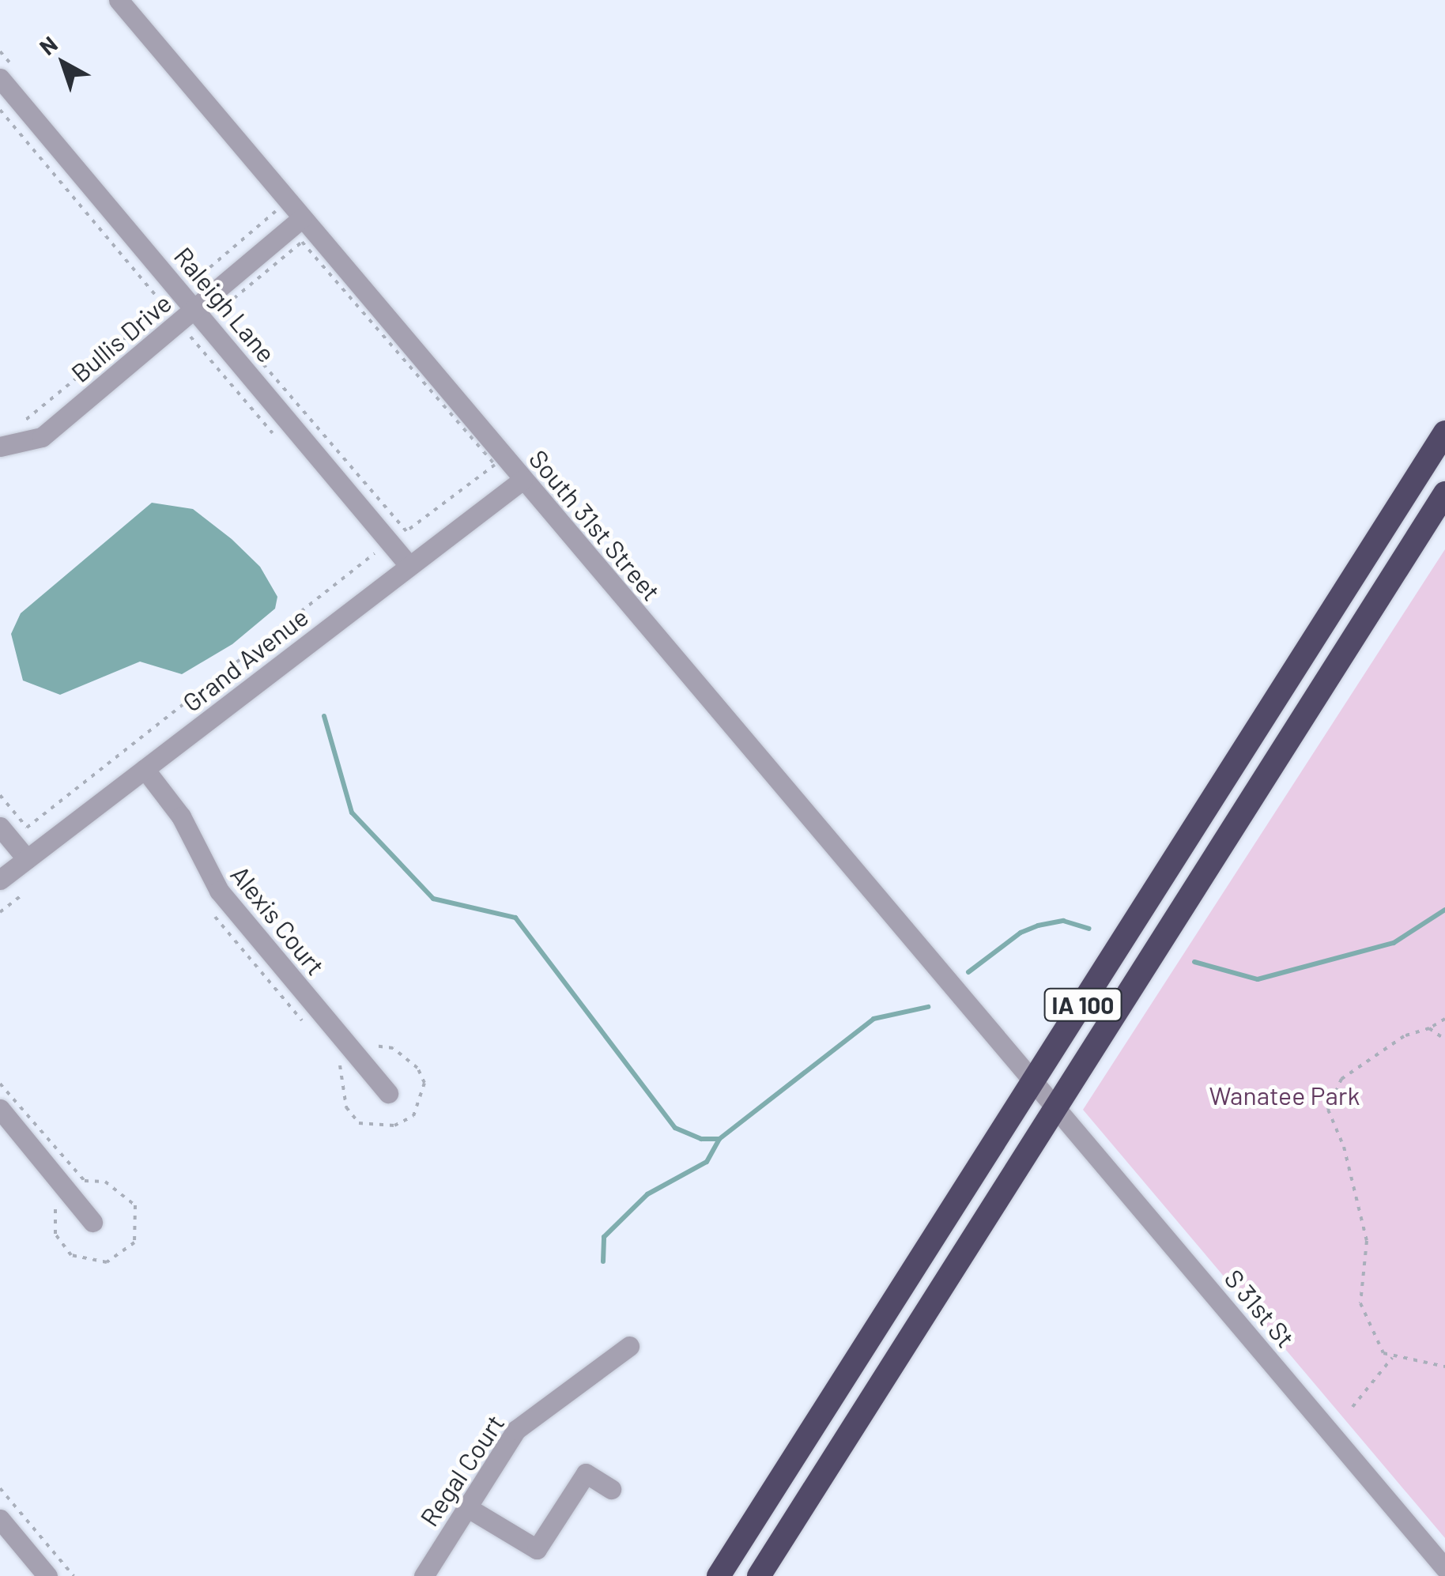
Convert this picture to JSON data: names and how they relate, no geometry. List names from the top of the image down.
{
  "streets": {
    "highway": ["IA 100"],
    "street": [
      "Raleigh Lane",
      "Bullis Drive",
      "South 31st Street",
      "Grand Avenue",
      "Alexis Court",
      "S 31st St",
      "Regal Court"
    ]
  },
  "crossings": [
    ["Raleigh Lane", "Bullis Drive"],
    ["Raleigh Lane", "Grand Avenue"],
    ["Bullis Drive", "South 31st Street"],
    ["South 31st Street", "Grand Avenue"],
    ["South 31st Street", "IA 100"],
    ["South 31st Street", "S 31st St"],
    ["Grand Avenue", "Alexis Court"],
    ["IA 100", "S 31st St"]
  ],
  "parks": ["Wanatee Park"],
  "north": "top left"
}
